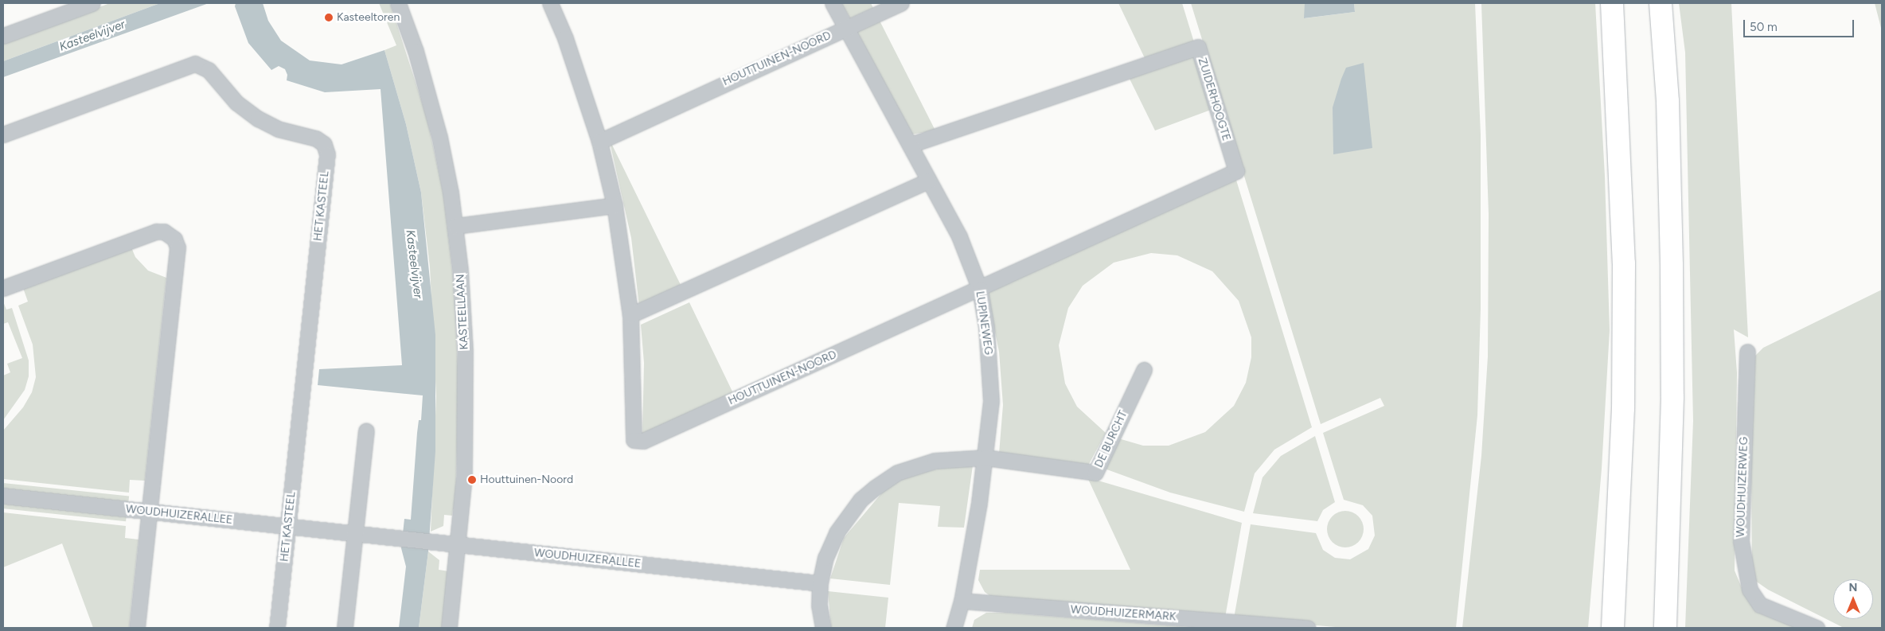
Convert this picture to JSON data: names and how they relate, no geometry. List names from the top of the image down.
{
  "streets": {
    "street": [
      "HOUTTUINEN-NOORD",
      "ZUIDERHOOGTE",
      "HET KASTEEL",
      "KASTEELLAAN",
      "LUPINEWEG",
      "DE BURCHT",
      "WOUDHUIZERWEG",
      "WOUDHUIZERALLEE",
      "WOUDHUIZERMARK"
    ]
  },
  "crossings": [
    ["HOUTTUINEN-NOORD", "ZUIDERHOOGTE"],
    ["HOUTTUINEN-NOORD", "LUPINEWEG"],
    ["ZUIDERHOOGTE", "LUPINEWEG"],
    ["HET KASTEEL", "WOUDHUIZERALLEE"],
    ["KASTEELLAAN", "WOUDHUIZERALLEE"],
    ["LUPINEWEG", "DE BURCHT"],
    ["LUPINEWEG", "WOUDHUIZERMARK"]
  ],
  "water": ["Kasteelvijver"],
  "places": ["Kasteeltoren", "Houttuinen-Noord"],
  "scale_bar": "50 m",
  "north": "top"
}
